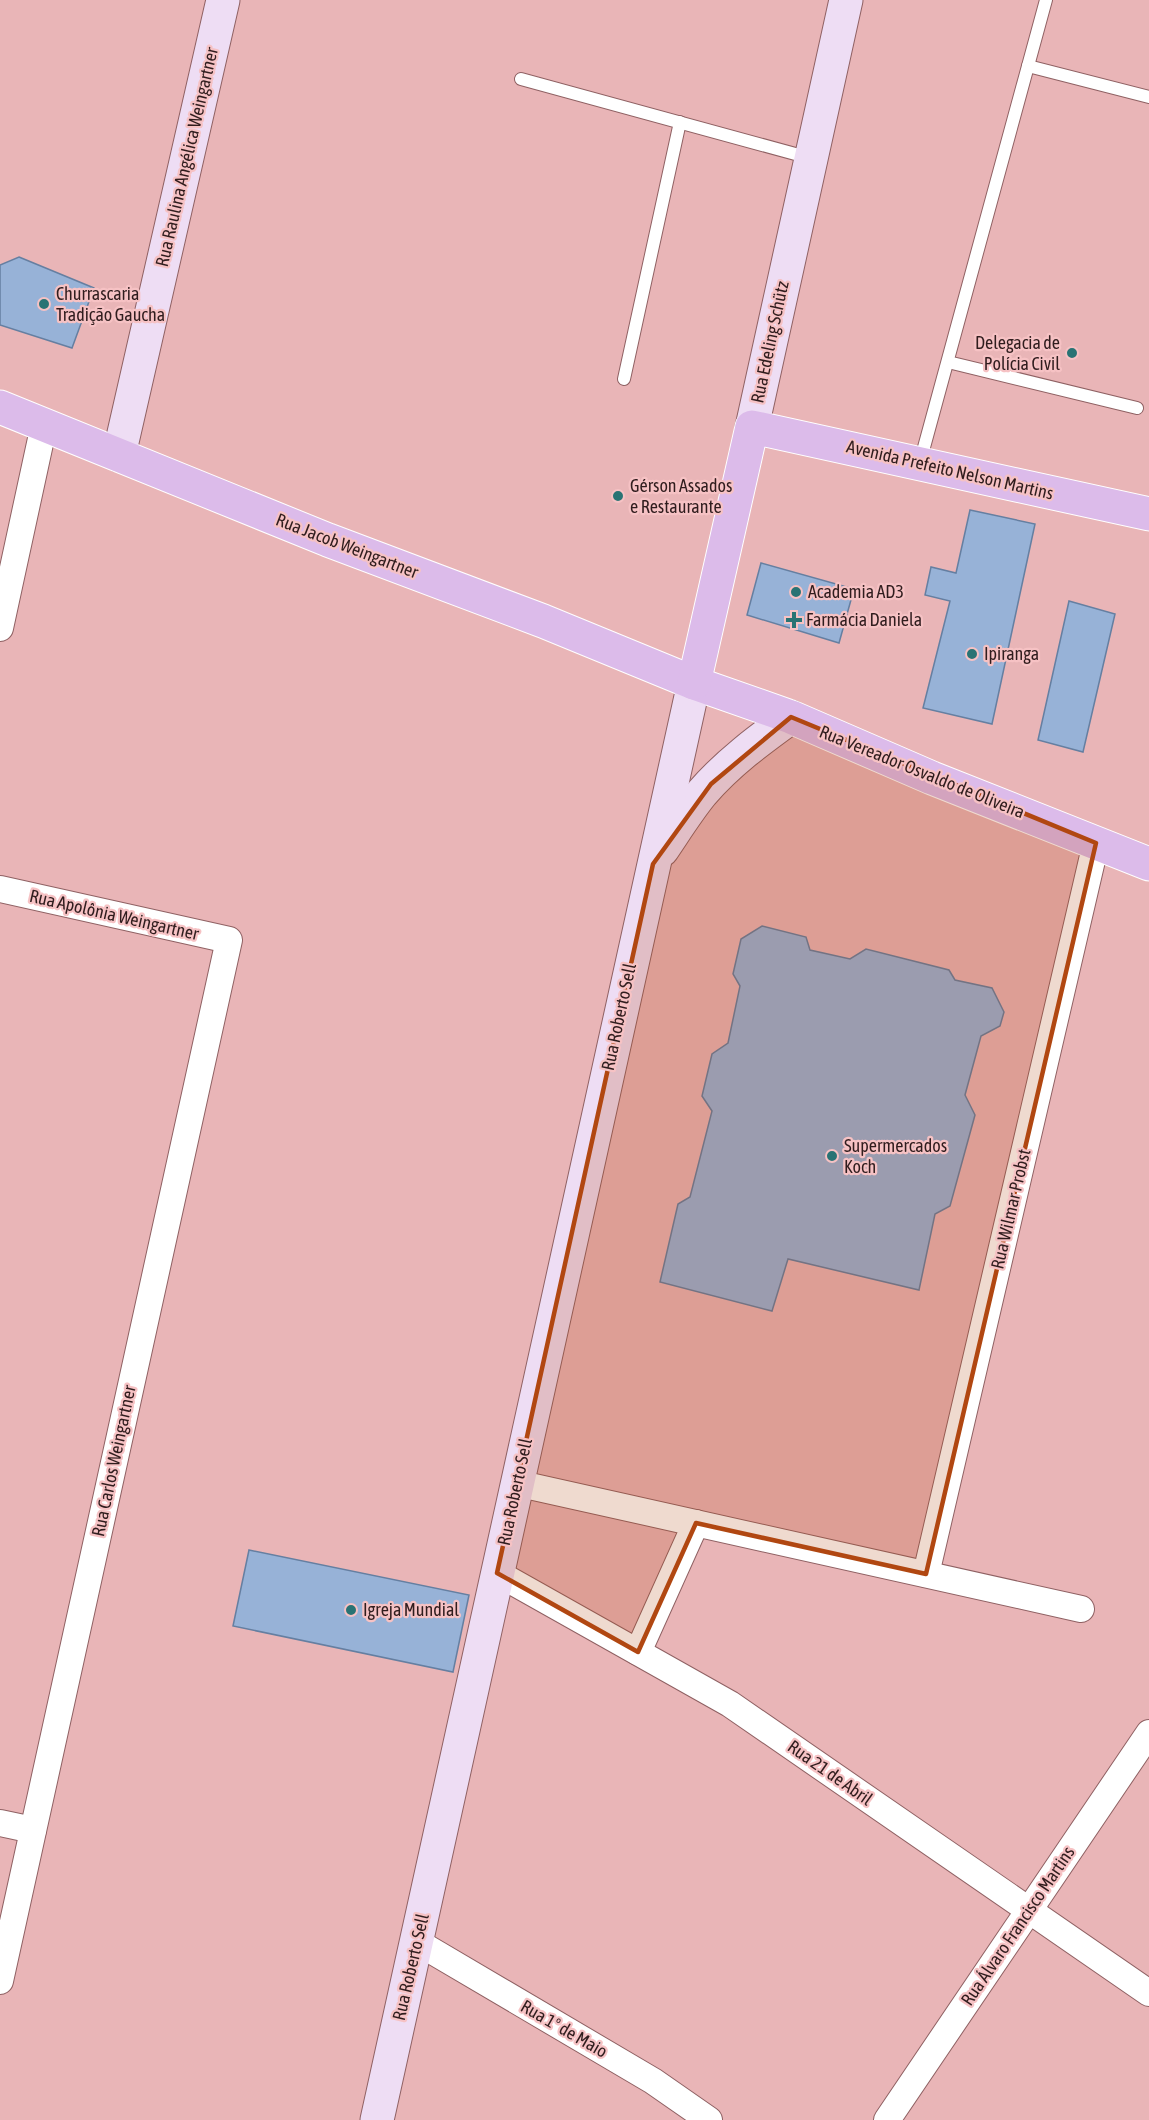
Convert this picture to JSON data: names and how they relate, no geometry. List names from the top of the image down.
{
  "streets": {
    "main road": [
      "Rua Raulina Angélica Weingartner",
      "Rua Edeling Schütz",
      "Avenida Prefeito Nelson Martins",
      "Rua Jacob Weingartner",
      "Rua Vereador Osvaldo de Oliveira",
      "Rua Roberto Sell"
    ],
    "street": [
      "Rua Apolônia Weingartner",
      "Rua Wilmar Probst",
      "Rua Carlos Weingartner",
      "Rua 21 de Abril",
      "Rua Álvaro Francisco Martins",
      "Rua 1° de Maio"
    ]
  },
  "crossings": [
    ["Rua Raulina Angélica Weingartner", "Rua Jacob Weingartner"],
    ["Rua Edeling Schütz", "Avenida Prefeito Nelson Martins"],
    ["Rua Edeling Schütz", "Rua Jacob Weingartner"],
    ["Rua Edeling Schütz", "Rua Vereador Osvaldo de Oliveira"],
    ["Rua Edeling Schütz", "Rua Roberto Sell"],
    ["Rua Jacob Weingartner", "Rua Vereador Osvaldo de Oliveira"],
    ["Rua Jacob Weingartner", "Rua Roberto Sell"],
    ["Rua Vereador Osvaldo de Oliveira", "Rua Roberto Sell"],
    ["Rua Vereador Osvaldo de Oliveira", "Rua Wilmar Probst"],
    ["Rua Apolônia Weingartner", "Rua Carlos Weingartner"],
    ["Rua Roberto Sell", "Rua 21 de Abril"],
    ["Rua Roberto Sell", "Rua 1° de Maio"],
    ["Rua 21 de Abril", "Rua Álvaro Francisco Martins"]
  ],
  "places": {
    "other": [
      "Churrascaria Tradição Gaucha",
      "Delegacia de Polícia Civil",
      "Gérson Assados e Restaurante",
      "Academia AD3",
      "Ipiranga",
      "Supermercados Koch",
      "Igreja Mundial"
    ],
    "health": ["Farmácia Daniela"]
  }
}
